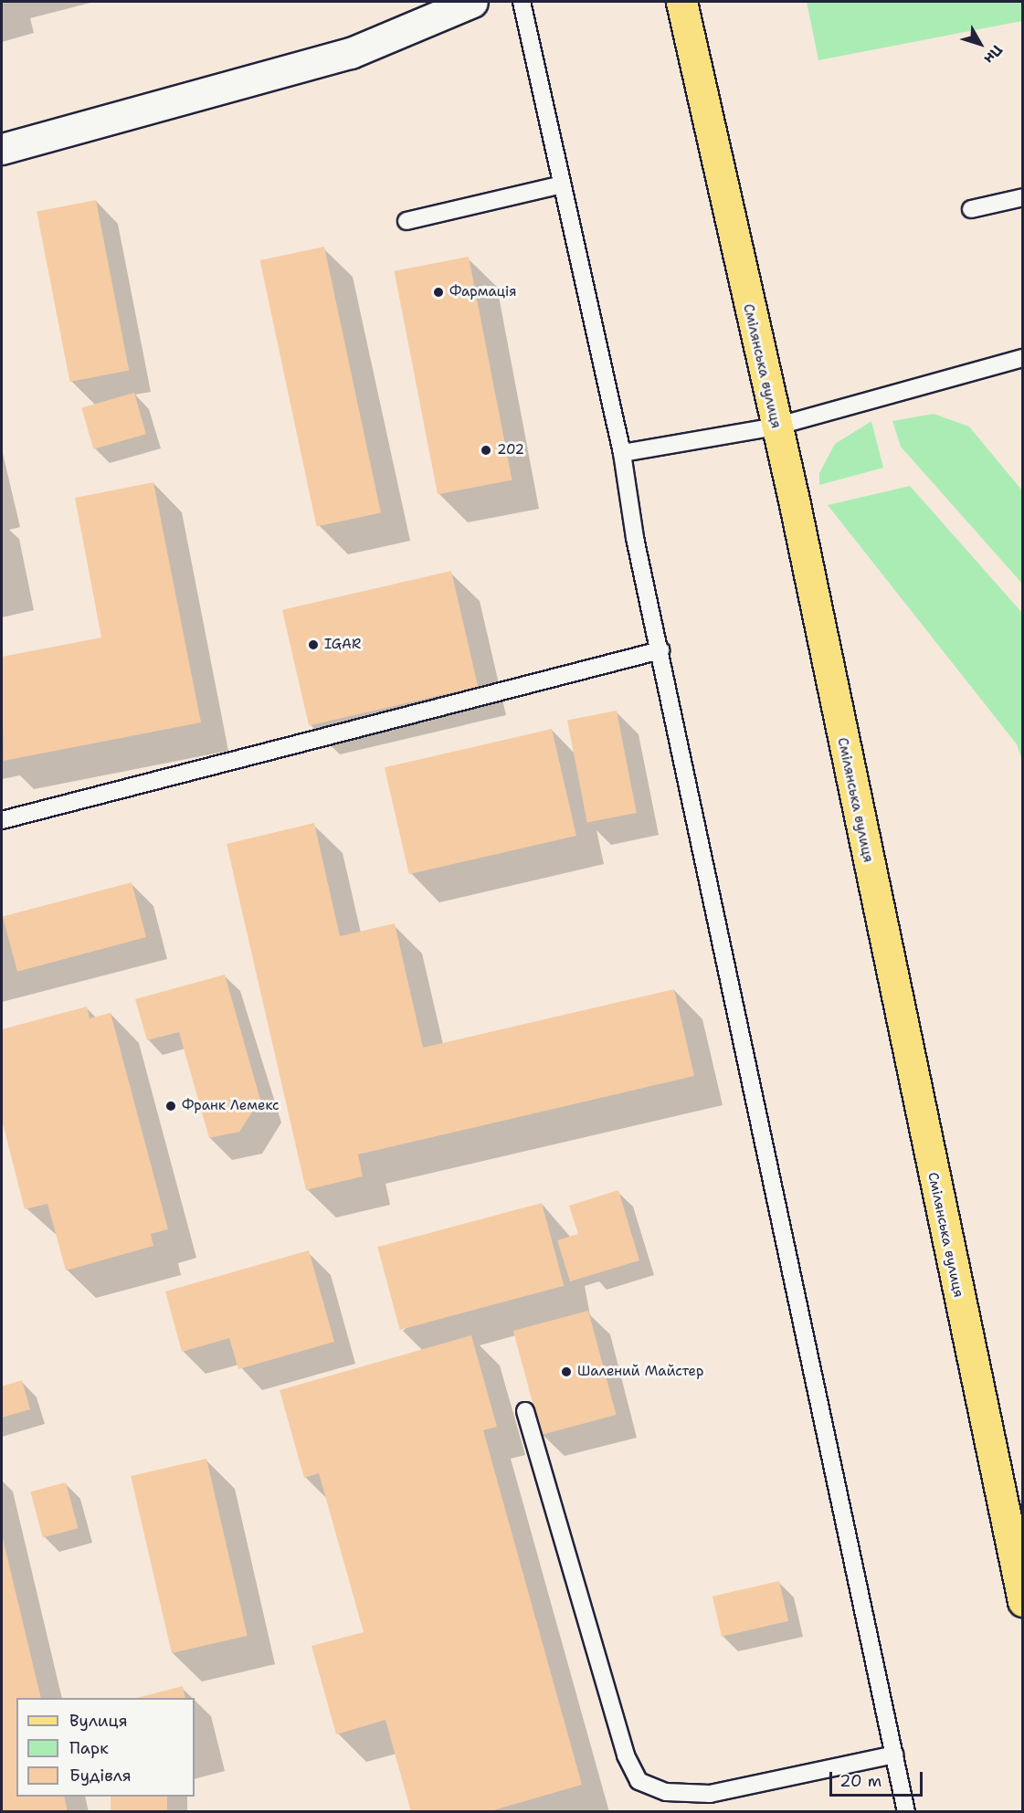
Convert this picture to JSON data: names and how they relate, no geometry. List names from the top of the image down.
{
  "streets": {
    "main road": ["Смілянська вулиця"]
  },
  "places": [
    "Фармація",
    "202",
    "IGAR",
    "Франк Лемекс",
    "Шалений Майстер"
  ],
  "legend": ["Вулиця", "Парк", "Будівля"],
  "scale_bar": "20 m",
  "north": "bottom right"
}
